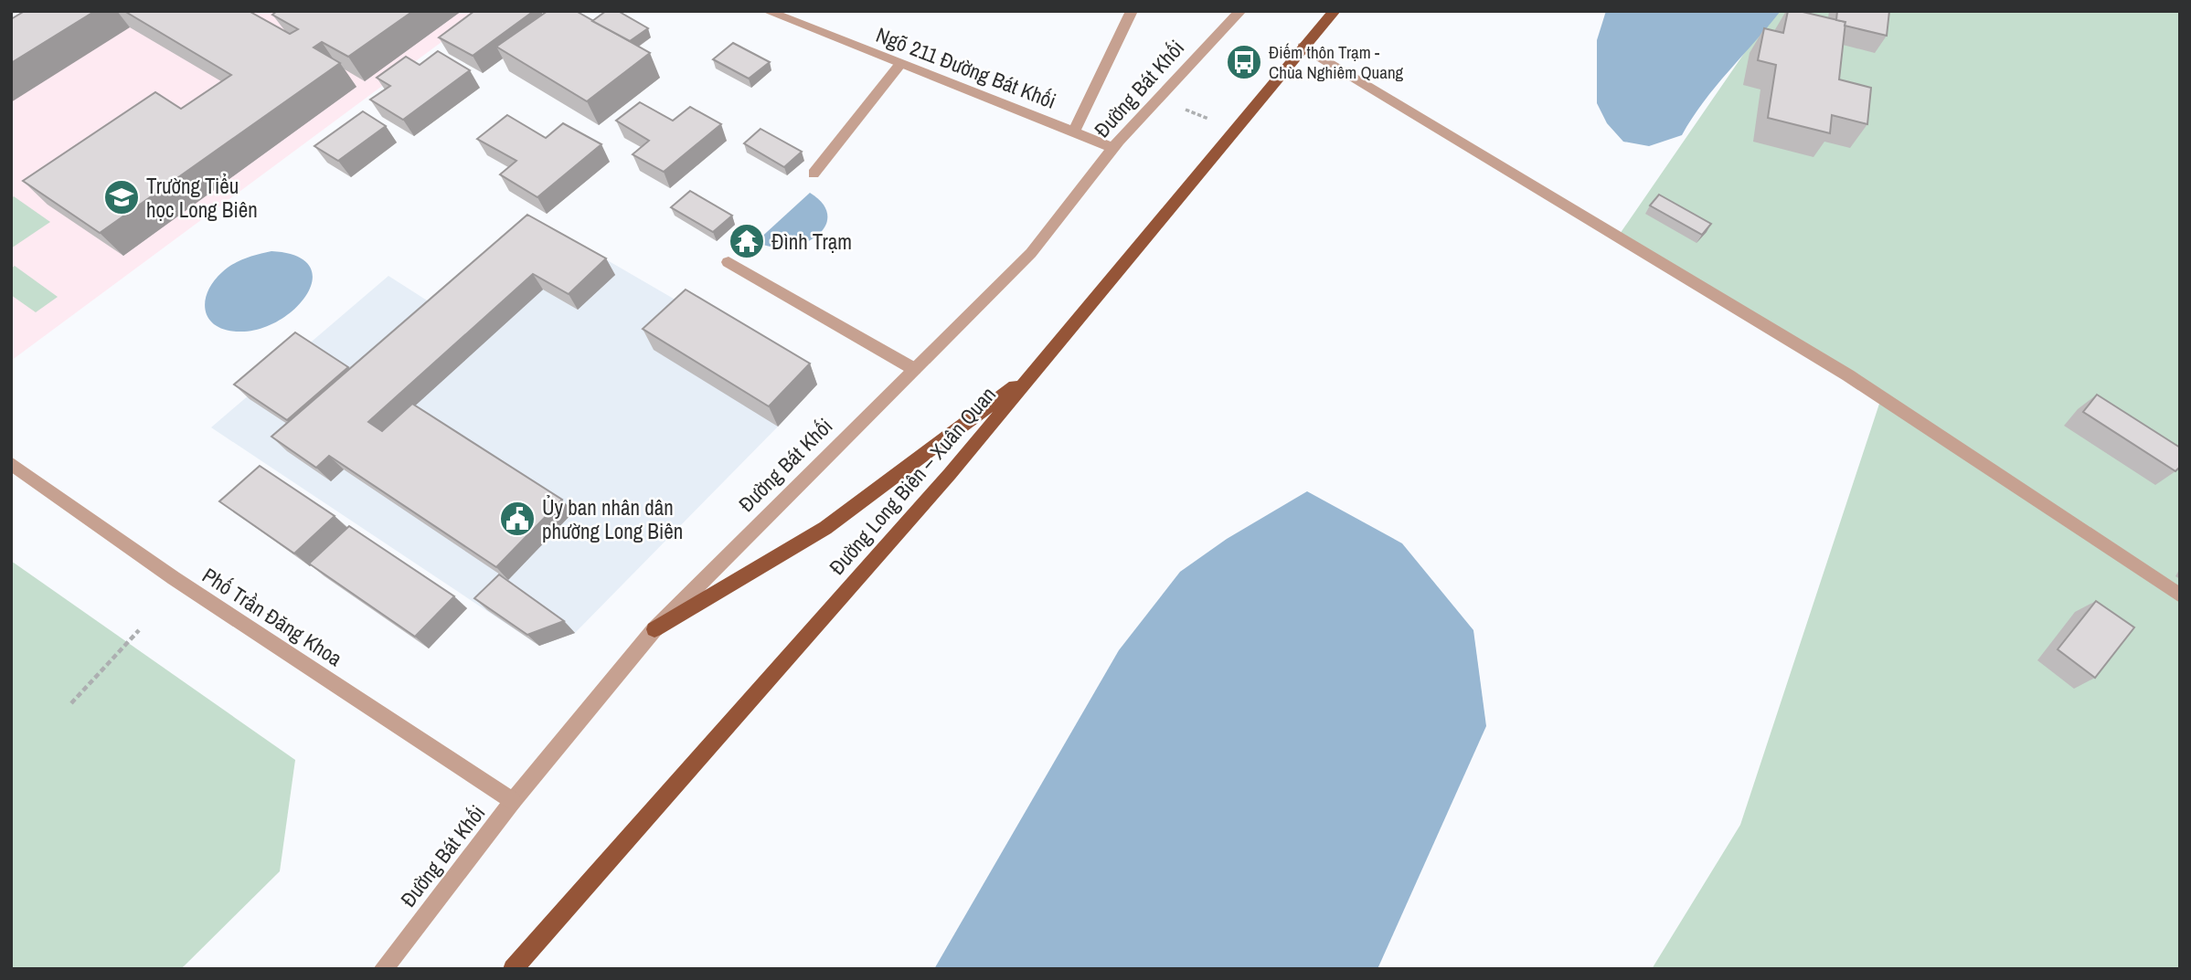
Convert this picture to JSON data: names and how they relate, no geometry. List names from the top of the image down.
{
  "streets": {
    "main road": ["Đường Long Biên – Xuân Quan"],
    "street": ["Ngõ 211 Đường Bát Khối", "Đường Bát Khối", "Phố Trần Đăng Khoa"]
  },
  "crossings": [
    ["Ngõ 211 Đường Bát Khối", "Đường Bát Khối"],
    ["Đường Bát Khối", "Phố Trần Đăng Khoa"]
  ],
  "places": {
    "bus stop": ["Điếm thôn Trạm - Chùa Nghiêm Quang"],
    "school or university": ["Trường Tiểu học Long Biên"],
    "temple": ["Đình Trạm"],
    "public building": ["Ủy ban nhân dân phường Long Biên"]
  }
}
